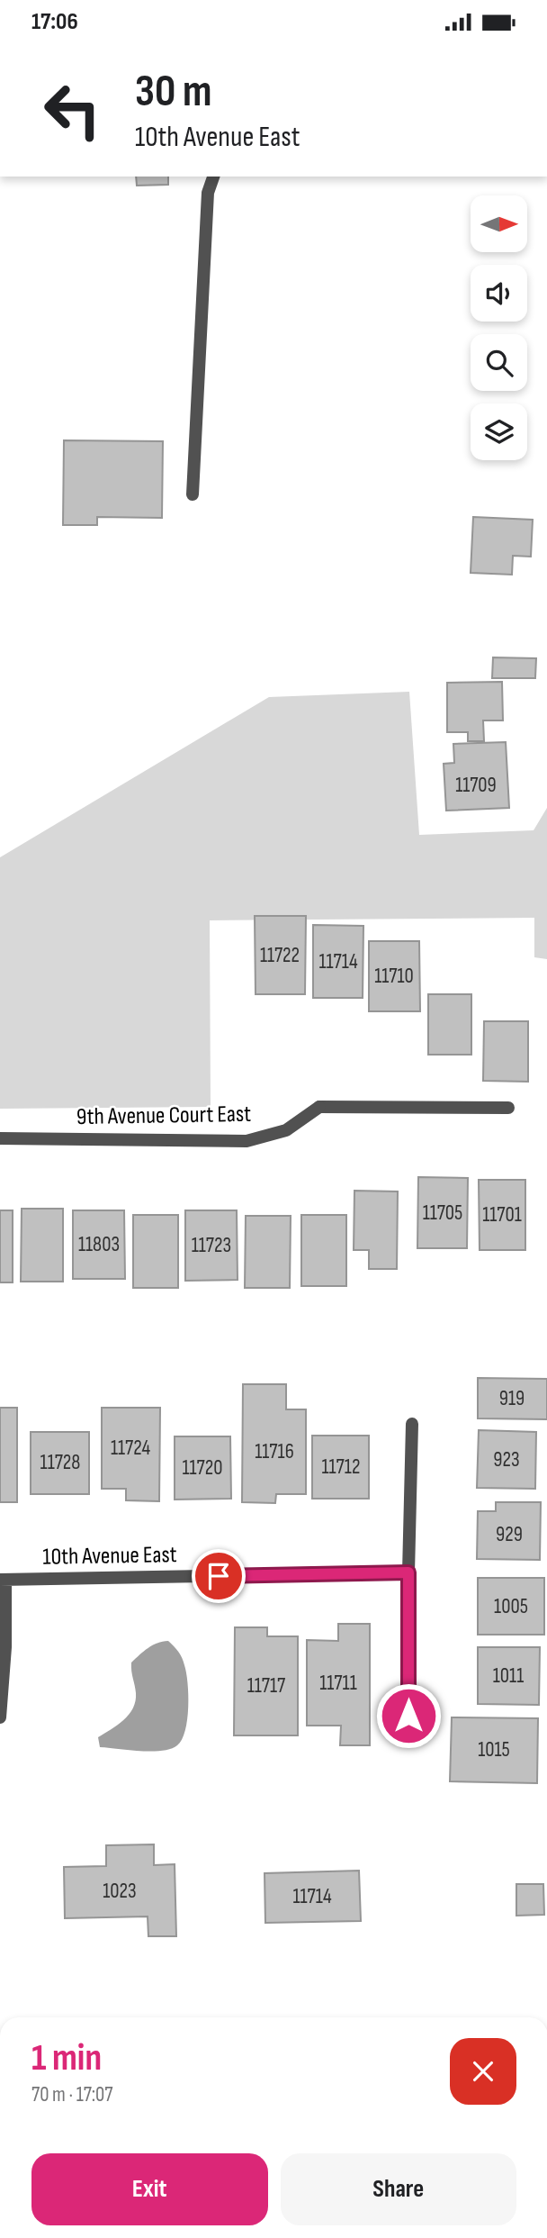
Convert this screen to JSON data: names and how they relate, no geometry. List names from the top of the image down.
{
  "streets": {
    "street": ["9th Avenue Court East", "10th Avenue East"]
  },
  "house_numbers": [
    "11709",
    "11722",
    "11714",
    "11710",
    "11705",
    "11701",
    "11803",
    "11723",
    "919",
    "11724",
    "11716",
    "923",
    "11728",
    "11712",
    "11720",
    "929",
    "1005",
    "1011",
    "11711",
    "11717",
    "1015",
    "1023",
    "11714"
  ],
  "north": "right",
  "page": {
    "status": "17:06",
    "turn": ["30 m", "10th Avenue East"],
    "heading": ["1 min", "70 m · 17:07"],
    "buttons": ["Exit", "Share"]
  }
}
